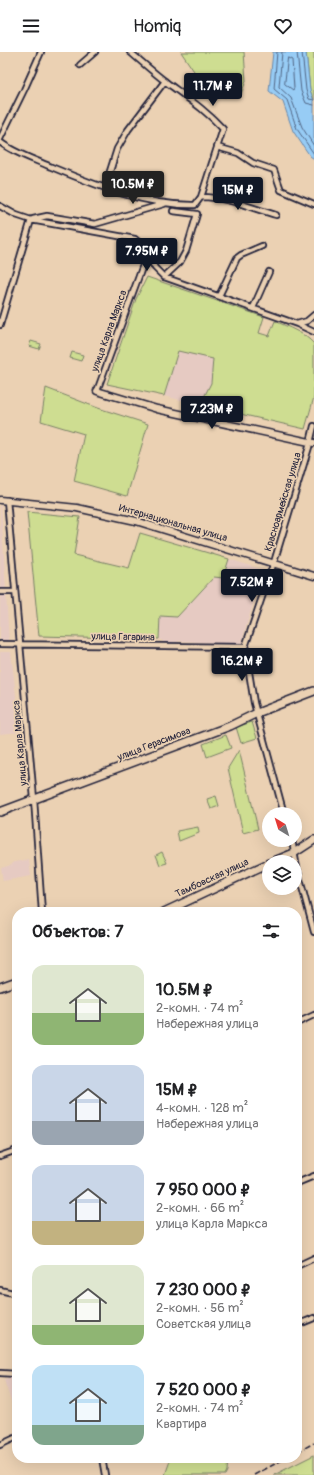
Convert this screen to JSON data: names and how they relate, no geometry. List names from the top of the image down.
{
  "streets": {
    "main road": ["Интернациональная улица", "улица Герасимова", "Тамбовская улица"],
    "street": ["улица Карла Маркса", "Красноармейская улица", "улица Гагарина"]
  },
  "crossings": [
    ["улица Карла Маркса", "Интернациональная улица"],
    ["улица Карла Маркса", "улица Гагарина"],
    ["улица Карла Маркса", "улица Герасимова"],
    ["Красноармейская улица", "Интернациональная улица"],
    ["Красноармейская улица", "улица Гагарина"],
    ["Красноармейская улица", "улица Герасимова"]
  ],
  "north": "top left",
  "page": {
    "header": "Homiq",
    "price": [
      "11.7M ₽",
      "10.5M ₽",
      "15M ₽",
      "7.95M ₽",
      "7.23M ₽",
      "7.52M ₽",
      "16.2M ₽"
    ],
    "heading": "Объектов: 7",
    "list": [
      {
        "name": "10.5M ₽",
        "note": "2-комн. · 74 m² · Набережная улица"
      },
      {
        "name": "15M ₽",
        "note": "4-комн. · 128 m² · Набережная улица"
      },
      {
        "name": "7 950 000 ₽",
        "note": "2-комн. · 66 m² · улица Карла Маркса"
      },
      {
        "name": "7 230 000 ₽",
        "note": "2-комн. · 56 m² · Советская улица"
      },
      {
        "name": "7 520 000 ₽",
        "note": "2-комн. · 74 m² · Квартира"
      }
    ]
  }
}
